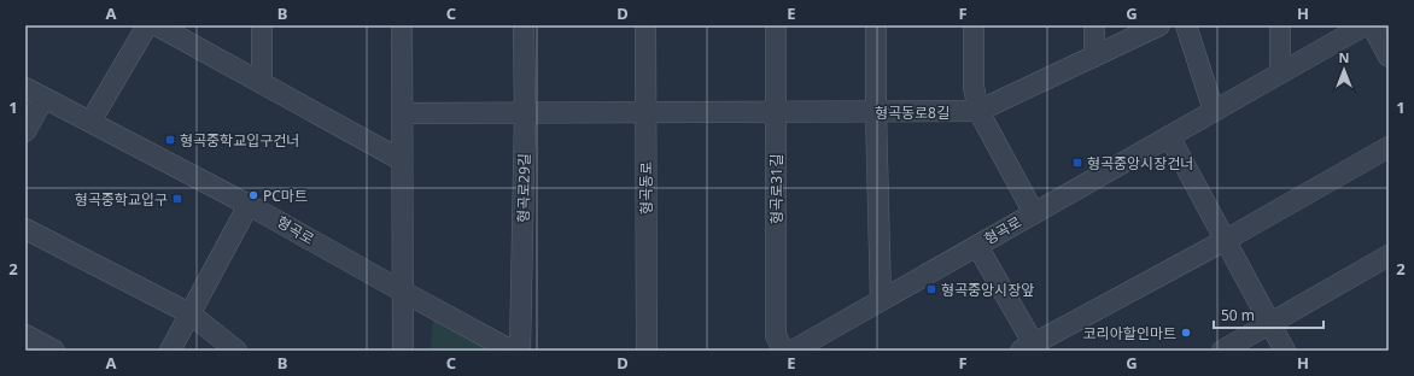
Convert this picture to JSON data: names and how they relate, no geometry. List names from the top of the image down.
{
  "streets": {
    "street": [
      "형곡동로8길",
      "형곡로29길",
      "형곡동로",
      "형곡로31길",
      "형곡로"
    ]
  },
  "crossings": [
    ["형곡동로8길", "형곡로29길"],
    ["형곡동로8길", "형곡동로"],
    ["형곡동로8길", "형곡로31길"]
  ],
  "places": {
    "transit": [
      "형곡중학교입구건너",
      "형곡중앙시장건너",
      "형곡중학교입구",
      "형곡중앙시장앞"
    ],
    "other": ["PC마트", "코리아할인마트"]
  },
  "scale_bar": "50 m",
  "north": "top",
  "grid": {
    "columns": [
      "A",
      "B",
      "C",
      "D",
      "E",
      "F",
      "G",
      "H"
    ],
    "rows": ["1", "2"]
  }
}
